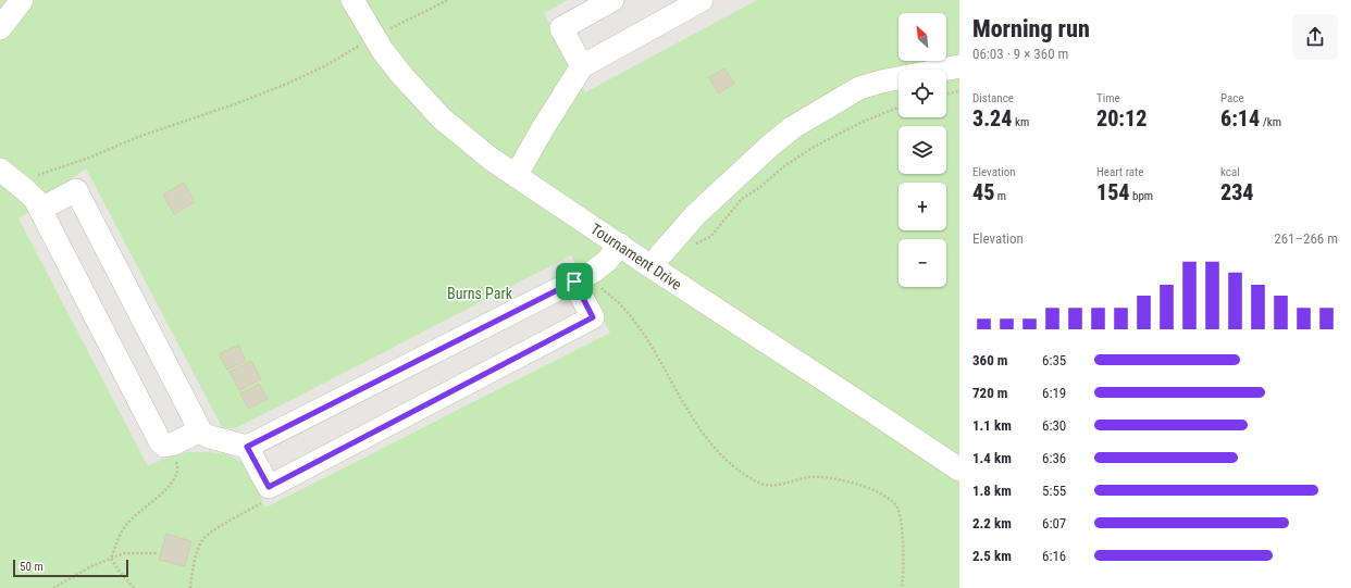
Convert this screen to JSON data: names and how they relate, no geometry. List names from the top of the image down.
{
  "streets": {
    "street": ["Tournament Drive"]
  },
  "parks": ["Burns Park"],
  "scale_bar": "50 m",
  "north": "top left",
  "page": {
    "heading": ["Morning run", "06:03 · 9 × 360 m"],
    "map_buttons": ["+", "−"],
    "stats": [
      ["Distance", "3.24 km"],
      ["Time", "20:12"],
      ["Pace", "6:14 /km"],
      ["Elevation", "45 m"],
      ["Heart rate", "154 bpm"],
      ["kcal", "234"]
    ],
    "chart": ["Elevation", "261–266 m"],
    "list": [
      {
        "name": "360 m",
        "note": "6:35"
      },
      {
        "name": "720 m",
        "note": "6:19"
      },
      {
        "name": "1.1 km",
        "note": "6:30"
      },
      {
        "name": "1.4 km",
        "note": "6:36"
      },
      {
        "name": "1.8 km",
        "note": "5:55"
      },
      {
        "name": "2.2 km",
        "note": "6:07"
      },
      {
        "name": "2.5 km",
        "note": "6:16"
      }
    ],
    "scale": "50 m"
  }
}
